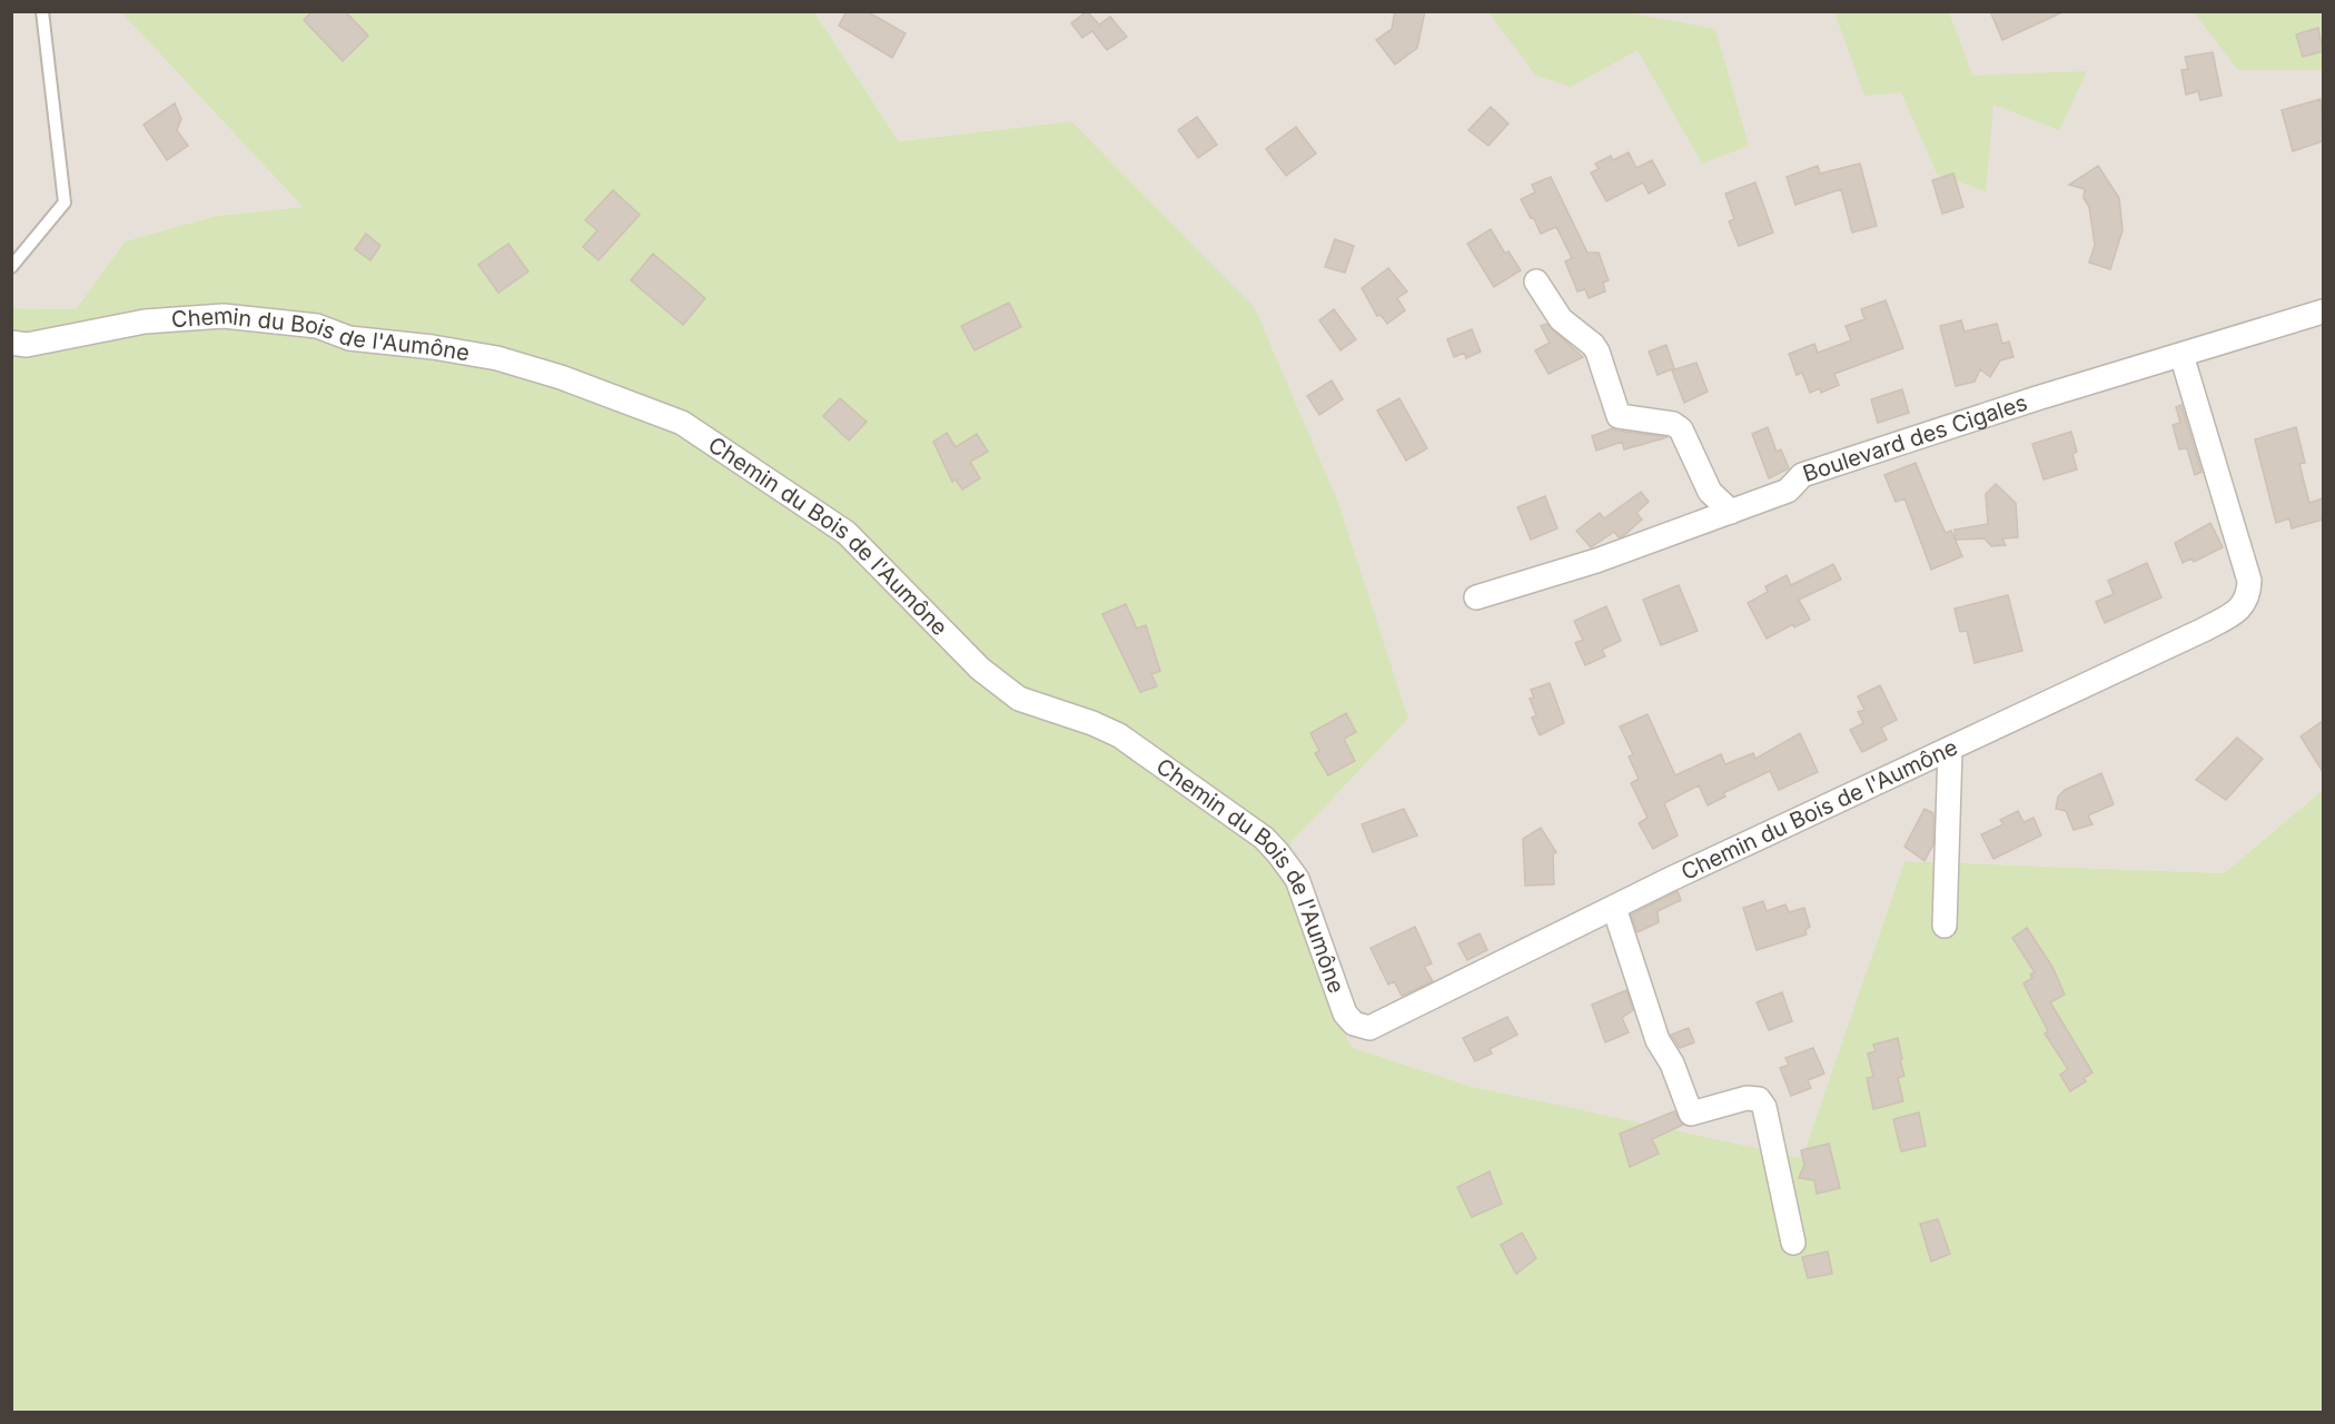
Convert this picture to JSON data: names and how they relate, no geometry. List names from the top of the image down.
{
  "streets": {
    "street": ["Chemin du Bois de l'Aumône", "Boulevard des Cigales"]
  },
  "crossings": [
    ["Chemin du Bois de l'Aumône", "Boulevard des Cigales"]
  ]
}
